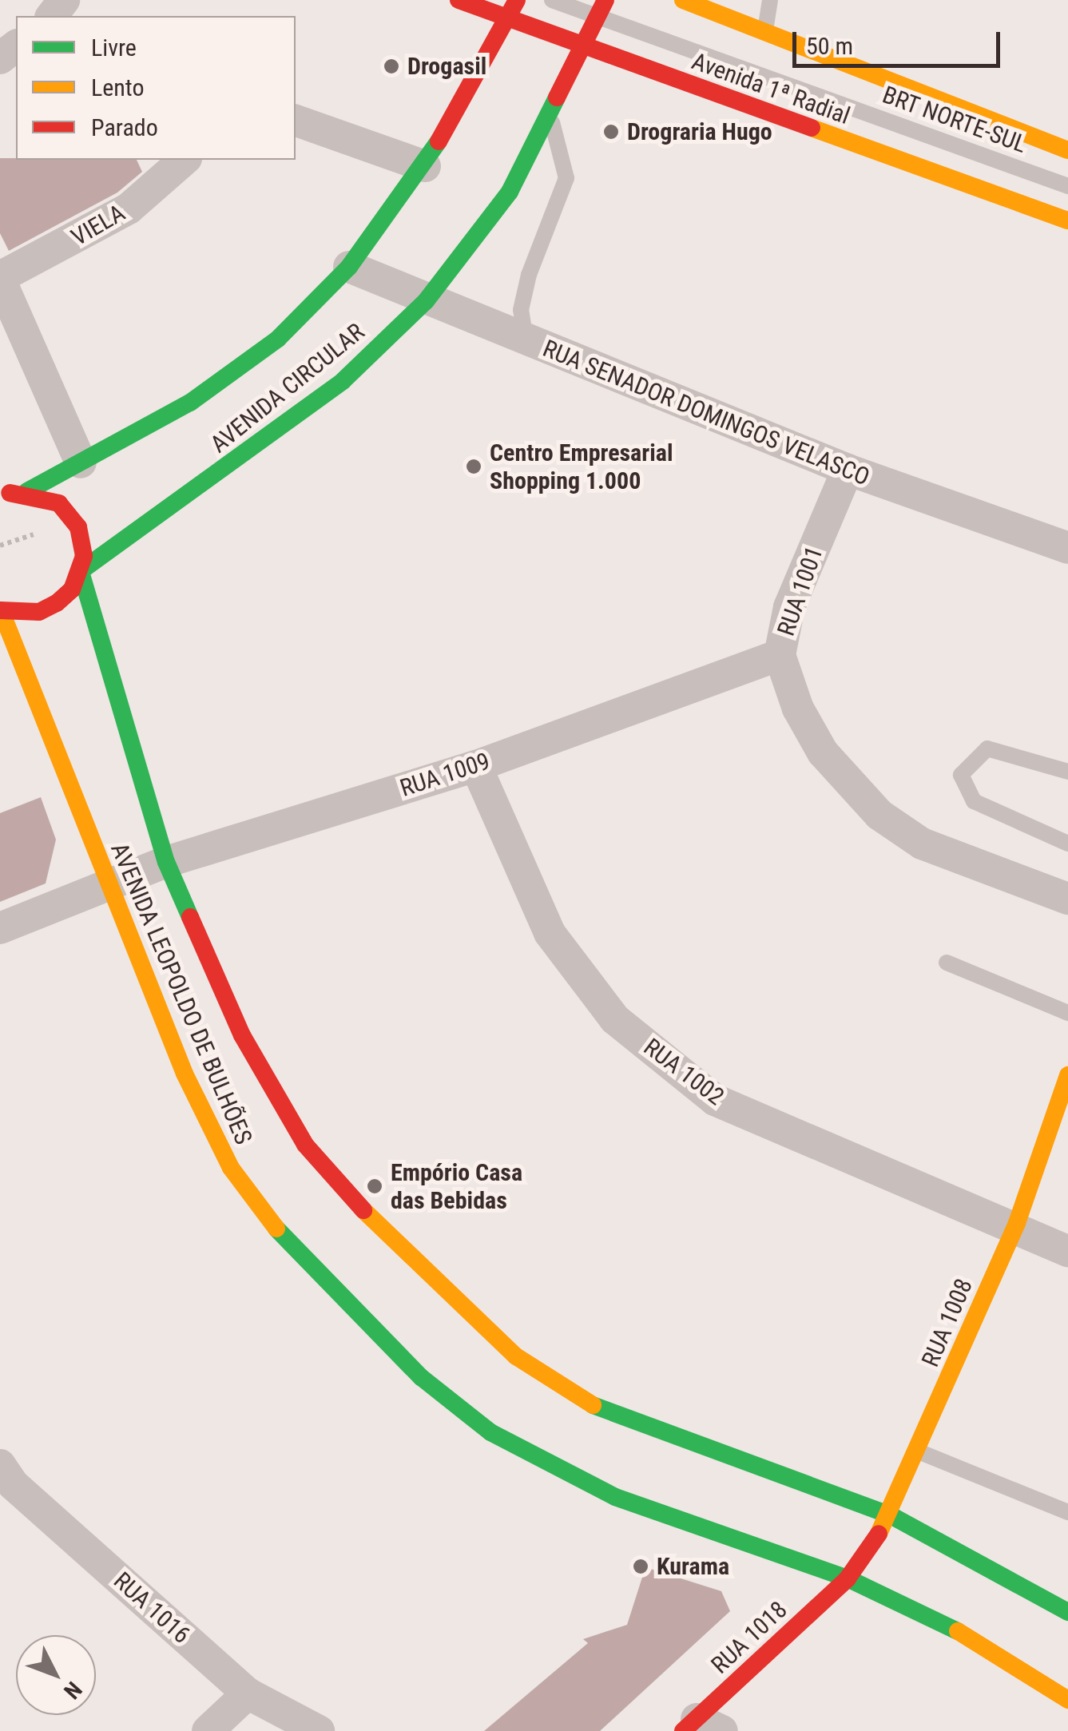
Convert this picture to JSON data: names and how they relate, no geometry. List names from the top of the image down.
{
  "streets": {
    "main road": [
      "Avenida 1ª Radial",
      "AVENIDA CIRCULAR",
      "AVENIDA LEOPOLDO DE BULHÕES",
      "RUA 1008",
      "RUA 1018"
    ],
    "street": [
      "VIELA",
      "RUA SENADOR DOMINGOS VELASCO",
      "RUA 1001",
      "RUA 1009",
      "RUA 1002",
      "RUA 1016"
    ],
    "lane": ["BRT NORTE-SUL"]
  },
  "crossings": [
    ["Avenida 1ª Radial", "AVENIDA CIRCULAR"],
    ["BRT NORTE-SUL", "AVENIDA CIRCULAR"],
    ["VIELA", "AVENIDA CIRCULAR"],
    ["AVENIDA CIRCULAR", "RUA SENADOR DOMINGOS VELASCO"],
    ["AVENIDA CIRCULAR", "AVENIDA LEOPOLDO DE BULHÕES"],
    ["RUA SENADOR DOMINGOS VELASCO", "RUA 1001"],
    ["RUA 1001", "RUA 1009"],
    ["RUA 1009", "AVENIDA LEOPOLDO DE BULHÕES"],
    ["RUA 1009", "RUA 1002"],
    ["AVENIDA LEOPOLDO DE BULHÕES", "RUA 1008"],
    ["AVENIDA LEOPOLDO DE BULHÕES", "RUA 1018"],
    ["RUA 1002", "RUA 1008"],
    ["RUA 1008", "RUA 1018"]
  ],
  "places": [
    "Drogasil",
    "Drograria Hugo",
    "Centro Empresarial Shopping 1.000",
    "Empório Casa das Bebidas",
    "Kurama"
  ],
  "legend": ["Livre", "Lento", "Parado"],
  "scale_bar": "50 m",
  "north": "bottom right"
}
